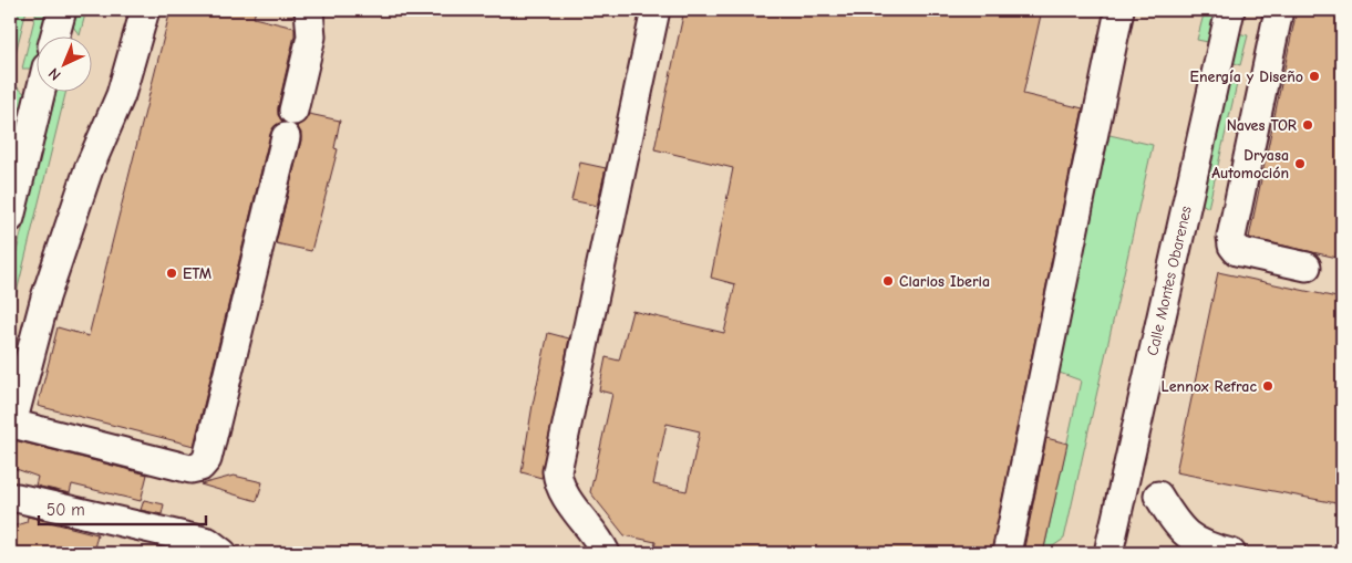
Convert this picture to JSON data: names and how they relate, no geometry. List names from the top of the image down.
{
  "streets": {
    "street": ["Calle Montes Obarenes"]
  },
  "places": [
    "Energía y Diseño",
    "Naves TOR",
    "Dryasa Automoción",
    "ETM",
    "Clarios Iberia",
    "Lennox Refrac"
  ],
  "scale_bar": "50 m",
  "north": "bottom left"
}
